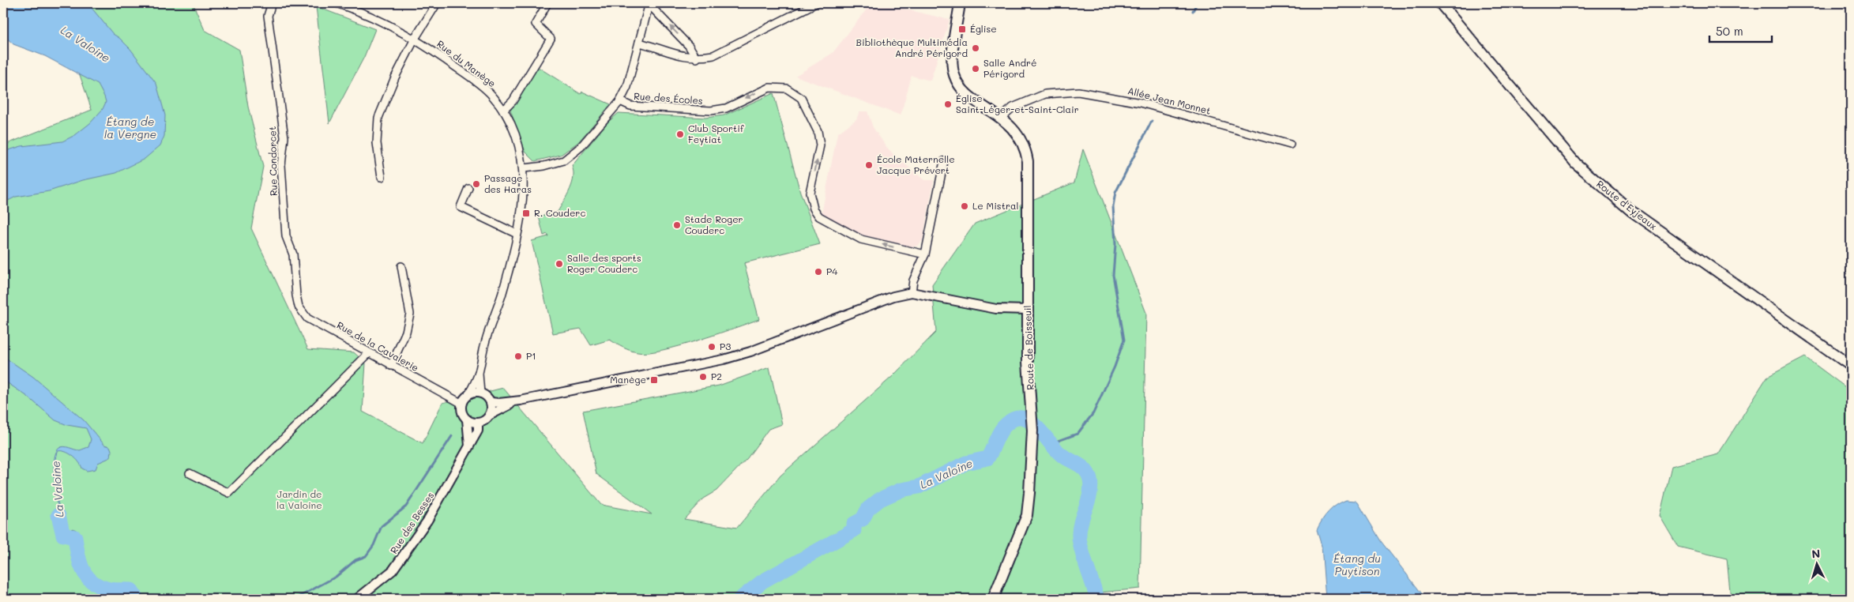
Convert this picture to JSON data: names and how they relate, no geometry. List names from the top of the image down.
{
  "streets": {
    "main road": ["Route d'Eyjeaux", "Route de Boisseuil"],
    "street": [
      "Rue du Manège",
      "Rue des Écoles",
      "Allée Jean Monnet",
      "Rue Condorcet",
      "Rue de la Cavalerie",
      "Rue des Besses"
    ]
  },
  "crossings": [
    ["Rue du Manège", "Rue de la Cavalerie"],
    ["Rue du Manège", "Rue des Besses"],
    ["Allée Jean Monnet", "Route de Boisseuil"],
    ["Rue Condorcet", "Rue de la Cavalerie"],
    ["Rue de la Cavalerie", "Rue des Besses"]
  ],
  "water": ["La Valoine", "Étang de la Vergne", "Étang du Puytison"],
  "parks": ["Jardin de la Valoine"],
  "places": {
    "transit": ["Église", "R. Couderc", "Manège"],
    "other": [
      "Bibliothèque Multimédia André Périgord",
      "Salle André Périgord",
      "Église Saint-Léger-et-Saint-Clair",
      "Club Sportif Feytiat",
      "École Maternelle Jacque Prévert",
      "Passage des Haras",
      "Le Mistral",
      "Stade Roger Couderc",
      "Salle des sports Roger Couderc",
      "P4",
      "P3",
      "P1",
      "P2"
    ]
  },
  "scale_bar": "50 m",
  "north": "top"
}
